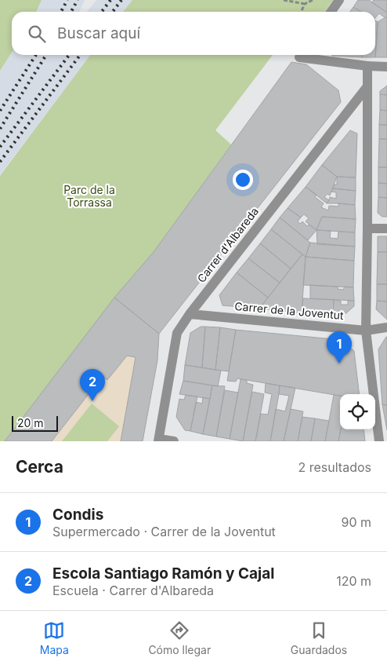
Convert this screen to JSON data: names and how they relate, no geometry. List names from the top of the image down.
{
  "streets": {
    "street": ["Carrer d'Albareda", "Carrer de la Joventut"]
  },
  "crossings": [
    ["Carrer d'Albareda", "Carrer de la Joventut"]
  ],
  "parks": ["Parc de la Torrassa"],
  "scale_bar": "20 m",
  "page": {
    "search": "Buscar aquí",
    "pins": ["1", "2"],
    "scale": "20 m",
    "heading": ["Cerca", "2 resultados"],
    "list": [
      {
        "mark": "1",
        "name": "Condis",
        "note": "Supermercado · Carrer de la Joventut",
        "value": "90 m"
      },
      {
        "mark": "2",
        "name": "Escola Santiago Ramón y Cajal",
        "note": "Escuela · Carrer d'Albareda",
        "value": "120 m"
      }
    ],
    "nav": ["Mapa", "Cómo llegar", "Guardados"]
  }
}
